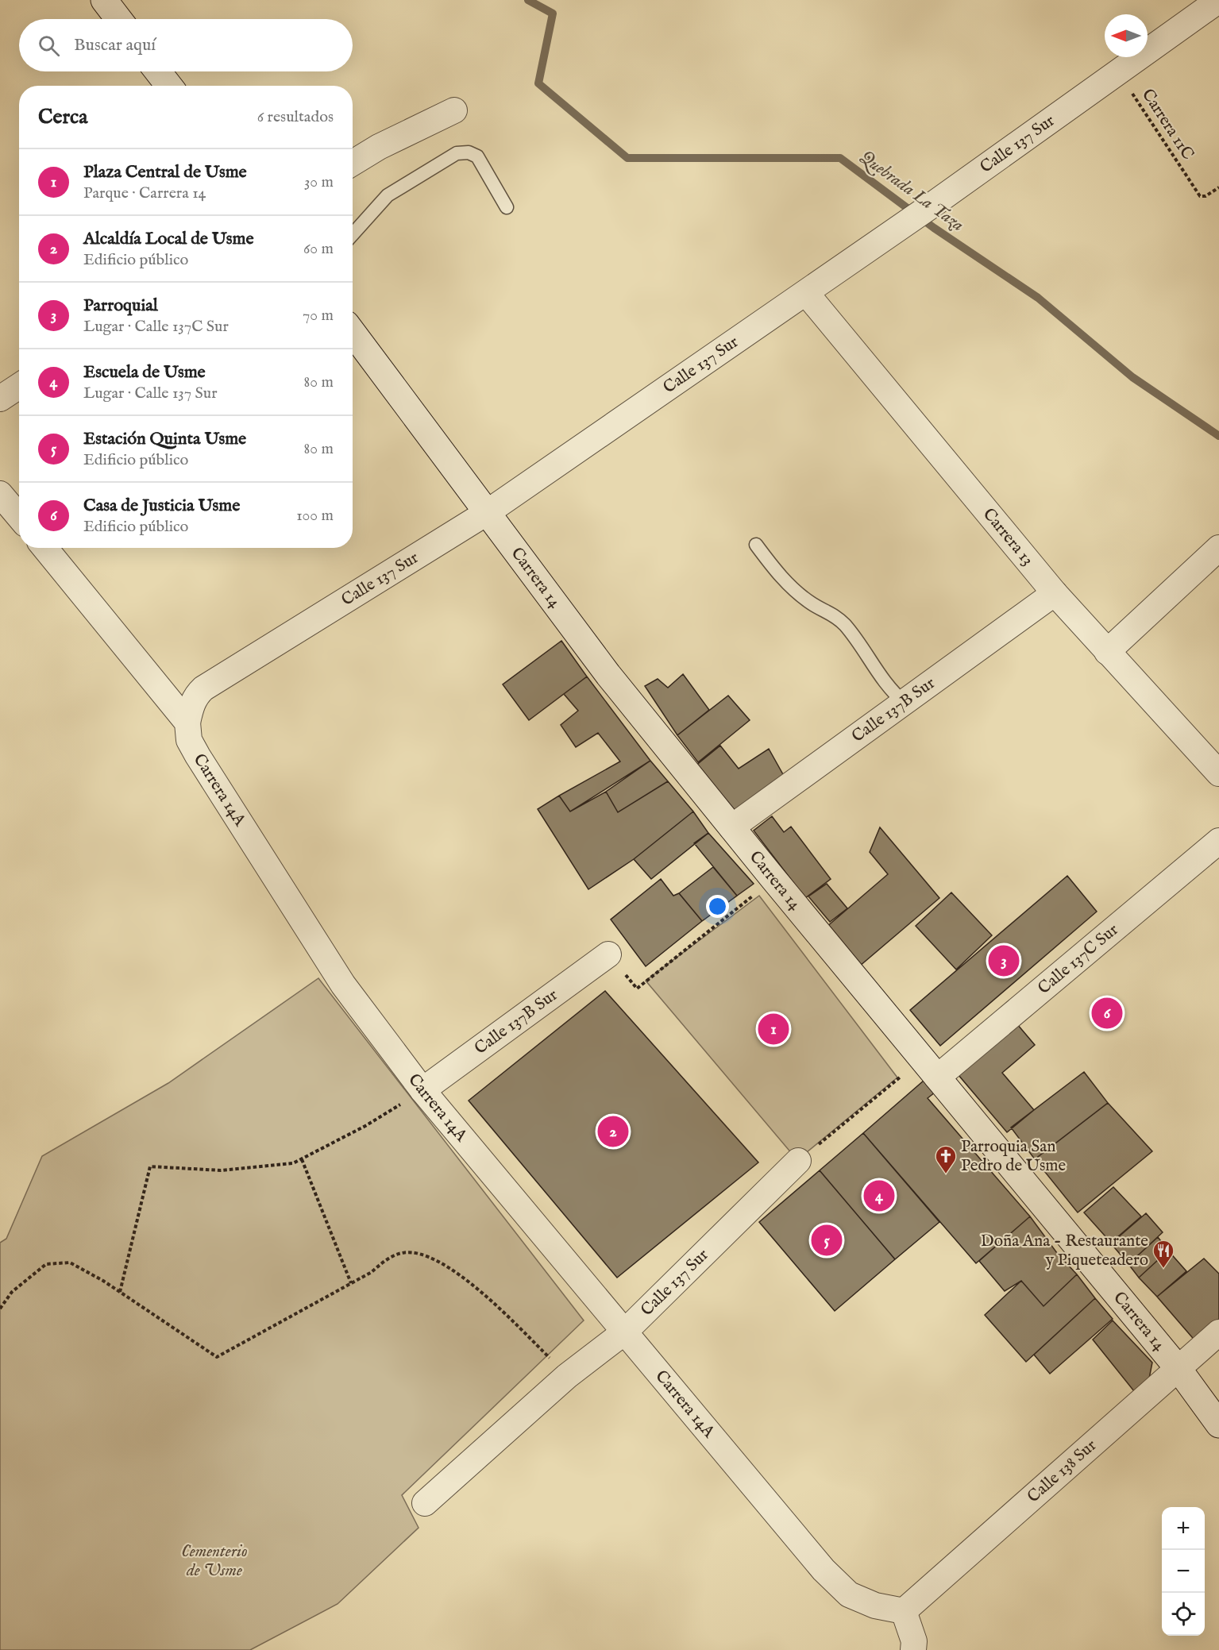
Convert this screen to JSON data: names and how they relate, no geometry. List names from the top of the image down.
{
  "streets": {
    "street": [
      "Calle 137 Sur",
      "Carrera 13",
      "Carrera 14",
      "Calle 137B Sur",
      "Carrera 14A",
      "Calle 137C Sur",
      "Calle 138 Sur"
    ],
    "path": ["Carrera 11C"]
  },
  "crossings": [
    ["Carrera 11C", "Calle 137 Sur"],
    ["Calle 137 Sur", "Carrera 13"],
    ["Calle 137 Sur", "Carrera 14"],
    ["Calle 137 Sur", "Carrera 14A"],
    ["Carrera 13", "Calle 137B Sur"],
    ["Carrera 14", "Calle 137B Sur"],
    ["Carrera 14", "Calle 137C Sur"],
    ["Carrera 14", "Calle 138 Sur"],
    ["Calle 137B Sur", "Carrera 14A"],
    ["Carrera 14A", "Calle 138 Sur"]
  ],
  "water": ["Quebrada La Taza"],
  "parks": ["Cementerio de Usme"],
  "places": {
    "church": ["Parroquia San Pedro de Usme"],
    "restaurant": ["Doña Ana - Restaurante y Piqueteadero"]
  },
  "north": "left",
  "page": {
    "search": "Buscar aquí",
    "heading": ["Cerca", "6 resultados"],
    "list": [
      {
        "mark": "1",
        "name": "Plaza Central de Usme",
        "note": "Parque · Carrera 14",
        "value": "30 m"
      },
      {
        "mark": "2",
        "name": "Alcaldía Local de Usme",
        "note": "Edificio público",
        "value": "60 m"
      },
      {
        "mark": "3",
        "name": "Parroquial",
        "note": "Lugar · Calle 137C Sur",
        "value": "70 m"
      },
      {
        "mark": "4",
        "name": "Escuela de Usme",
        "note": "Lugar · Calle 137 Sur",
        "value": "80 m"
      },
      {
        "mark": "5",
        "name": "Estación Quinta Usme",
        "note": "Edificio público",
        "value": "80 m"
      },
      {
        "mark": "6",
        "name": "Casa de Justicia Usme",
        "note": "Edificio público",
        "value": "100 m"
      }
    ],
    "pins": [
      "3",
      "6",
      "1",
      "2",
      "4",
      "5"
    ],
    "map_buttons": ["+", "−"]
  }
}
